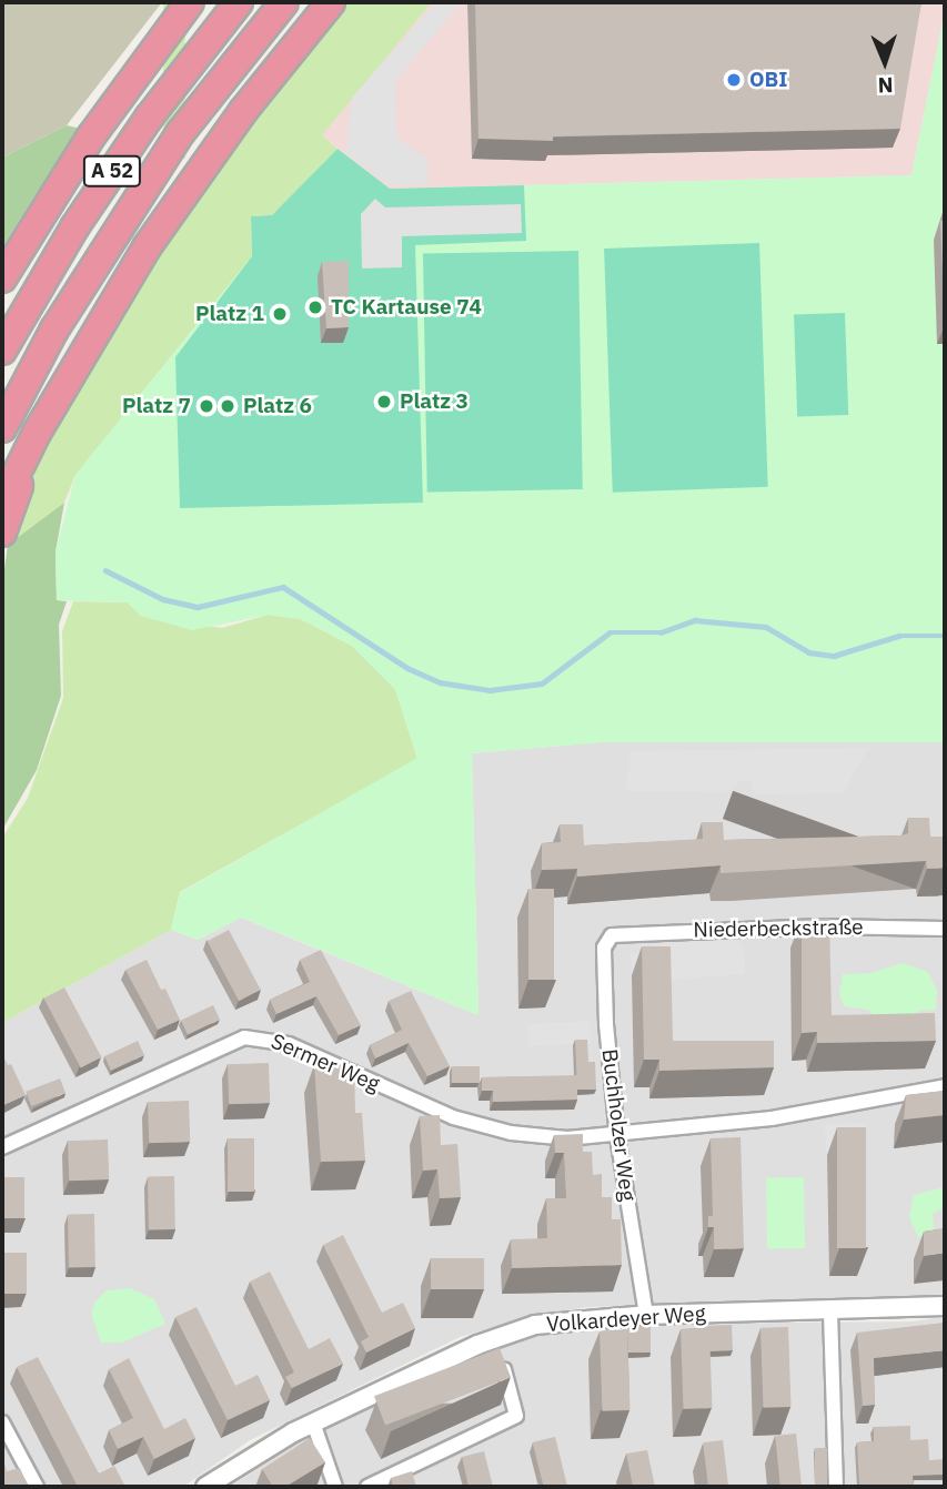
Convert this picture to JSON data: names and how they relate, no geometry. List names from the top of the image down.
{
  "streets": {
    "highway": ["A 52"],
    "street": [
      "Niederbeckstraße",
      "Sermer Weg",
      "Buchholzer Weg",
      "Volkardeyer Weg"
    ]
  },
  "crossings": [
    ["Niederbeckstraße", "Buchholzer Weg"],
    ["Sermer Weg", "Buchholzer Weg"],
    ["Buchholzer Weg", "Volkardeyer Weg"]
  ],
  "places": [
    "OBI",
    "TC Kartause 74",
    "Platz 1",
    "Platz 3",
    "Platz 7",
    "Platz 6"
  ],
  "north": "bottom"
}
